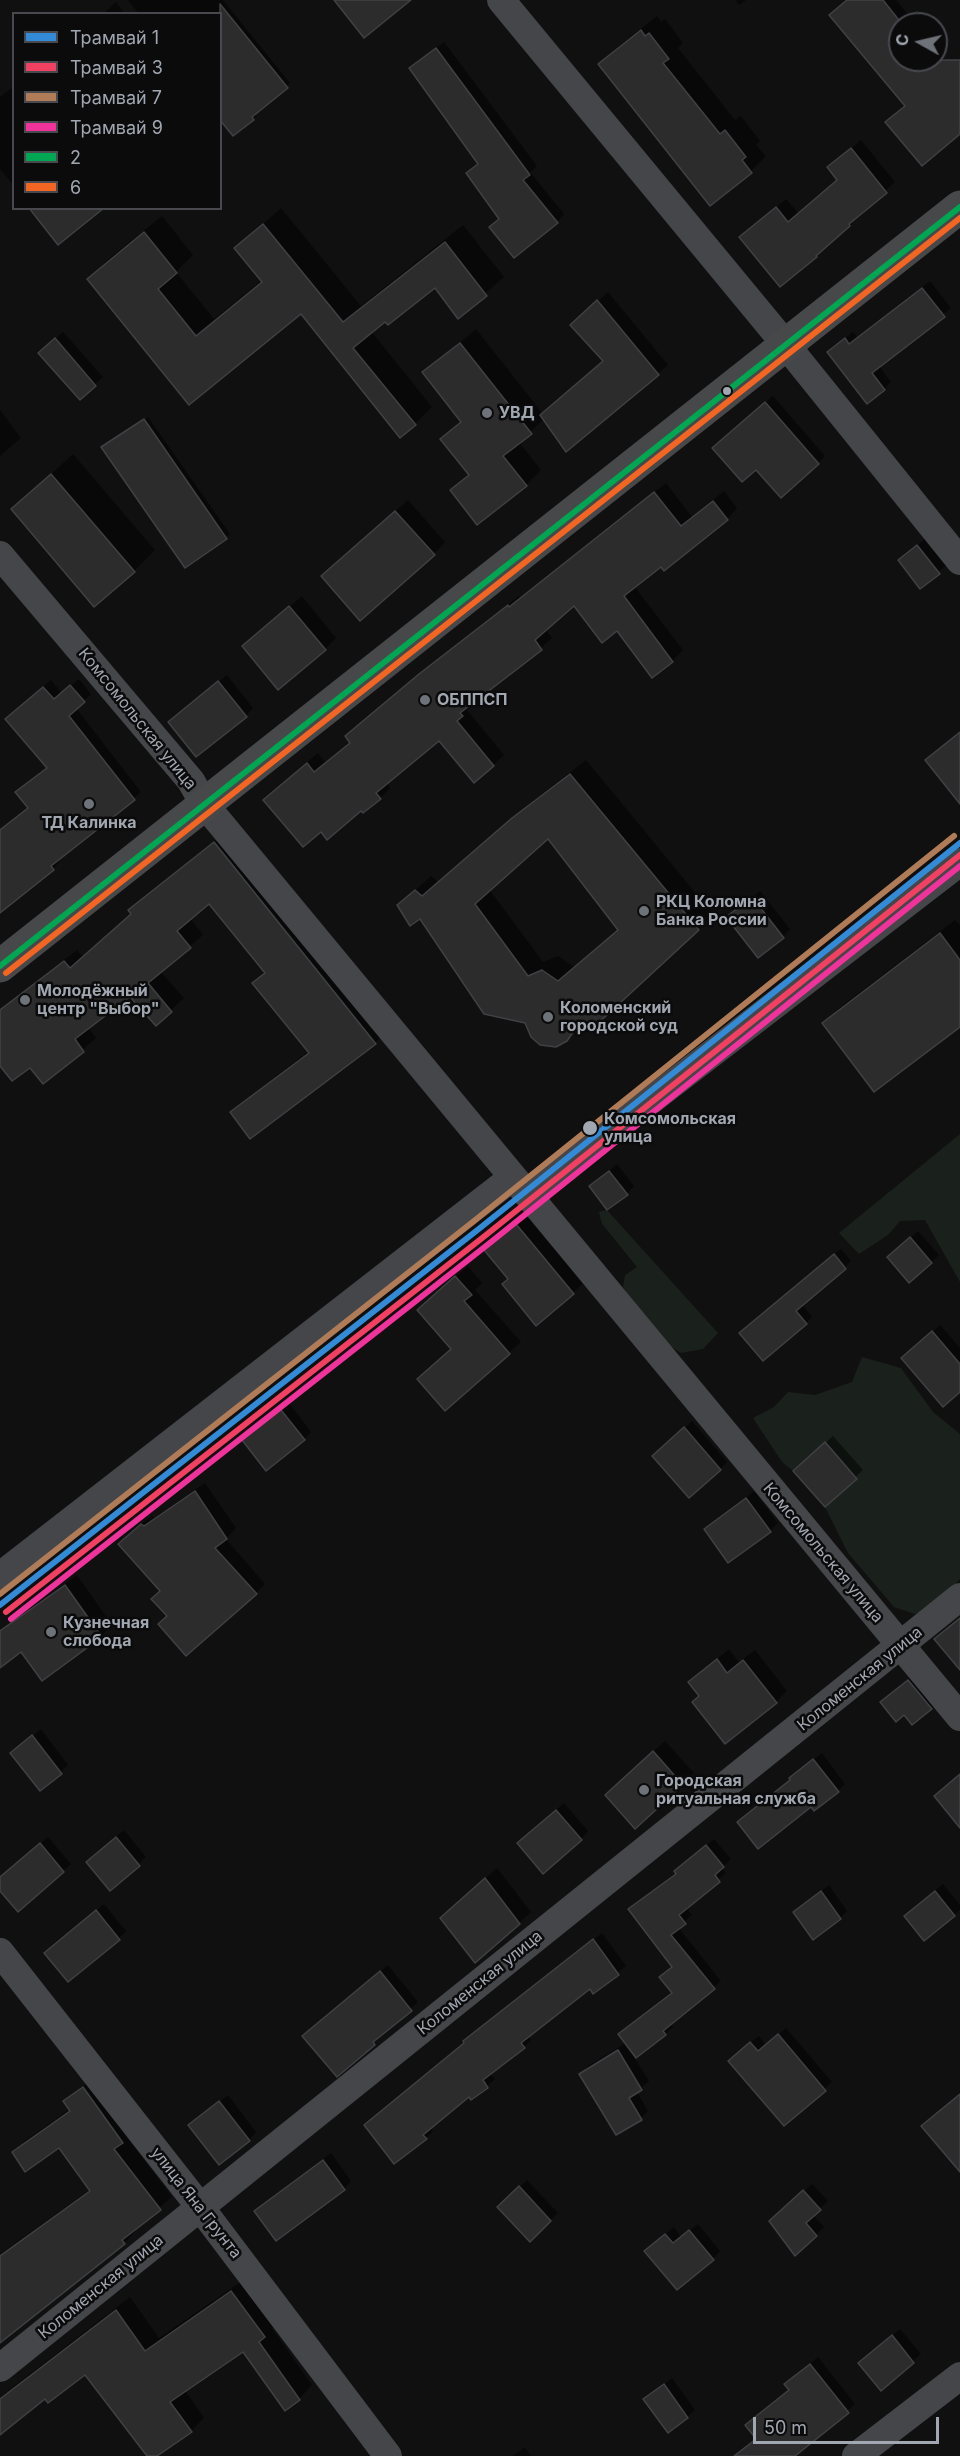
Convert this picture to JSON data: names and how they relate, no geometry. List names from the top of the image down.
{
  "streets": {
    "street": ["Комсомольская улица", "Коломенская улица", "улица Яна Грунта"]
  },
  "crossings": [
    ["Комсомольская улица", "Коломенская улица"],
    ["Коломенская улица", "улица Яна Грунта"]
  ],
  "places": [
    "УВД",
    "ОБППСП",
    "ТД Калинка",
    "РКЦ Коломна Банка России",
    "Молодёжный центр \"Выбор\"",
    "Коломенский городской суд",
    "Комсомольская улица",
    "Кузнечная слобода",
    "Городская ритуальная служба"
  ],
  "lines": [
    "transit line 2",
    "transit line 6",
    "tram line 7",
    "tram line 1",
    "tram line 3",
    "tram line 9"
  ],
  "legend": [
    "Трамвай 1",
    "Трамвай 3",
    "Трамвай 7",
    "Трамвай 9",
    "2",
    "6"
  ],
  "scale_bar": "50 m",
  "north": "left"
}
